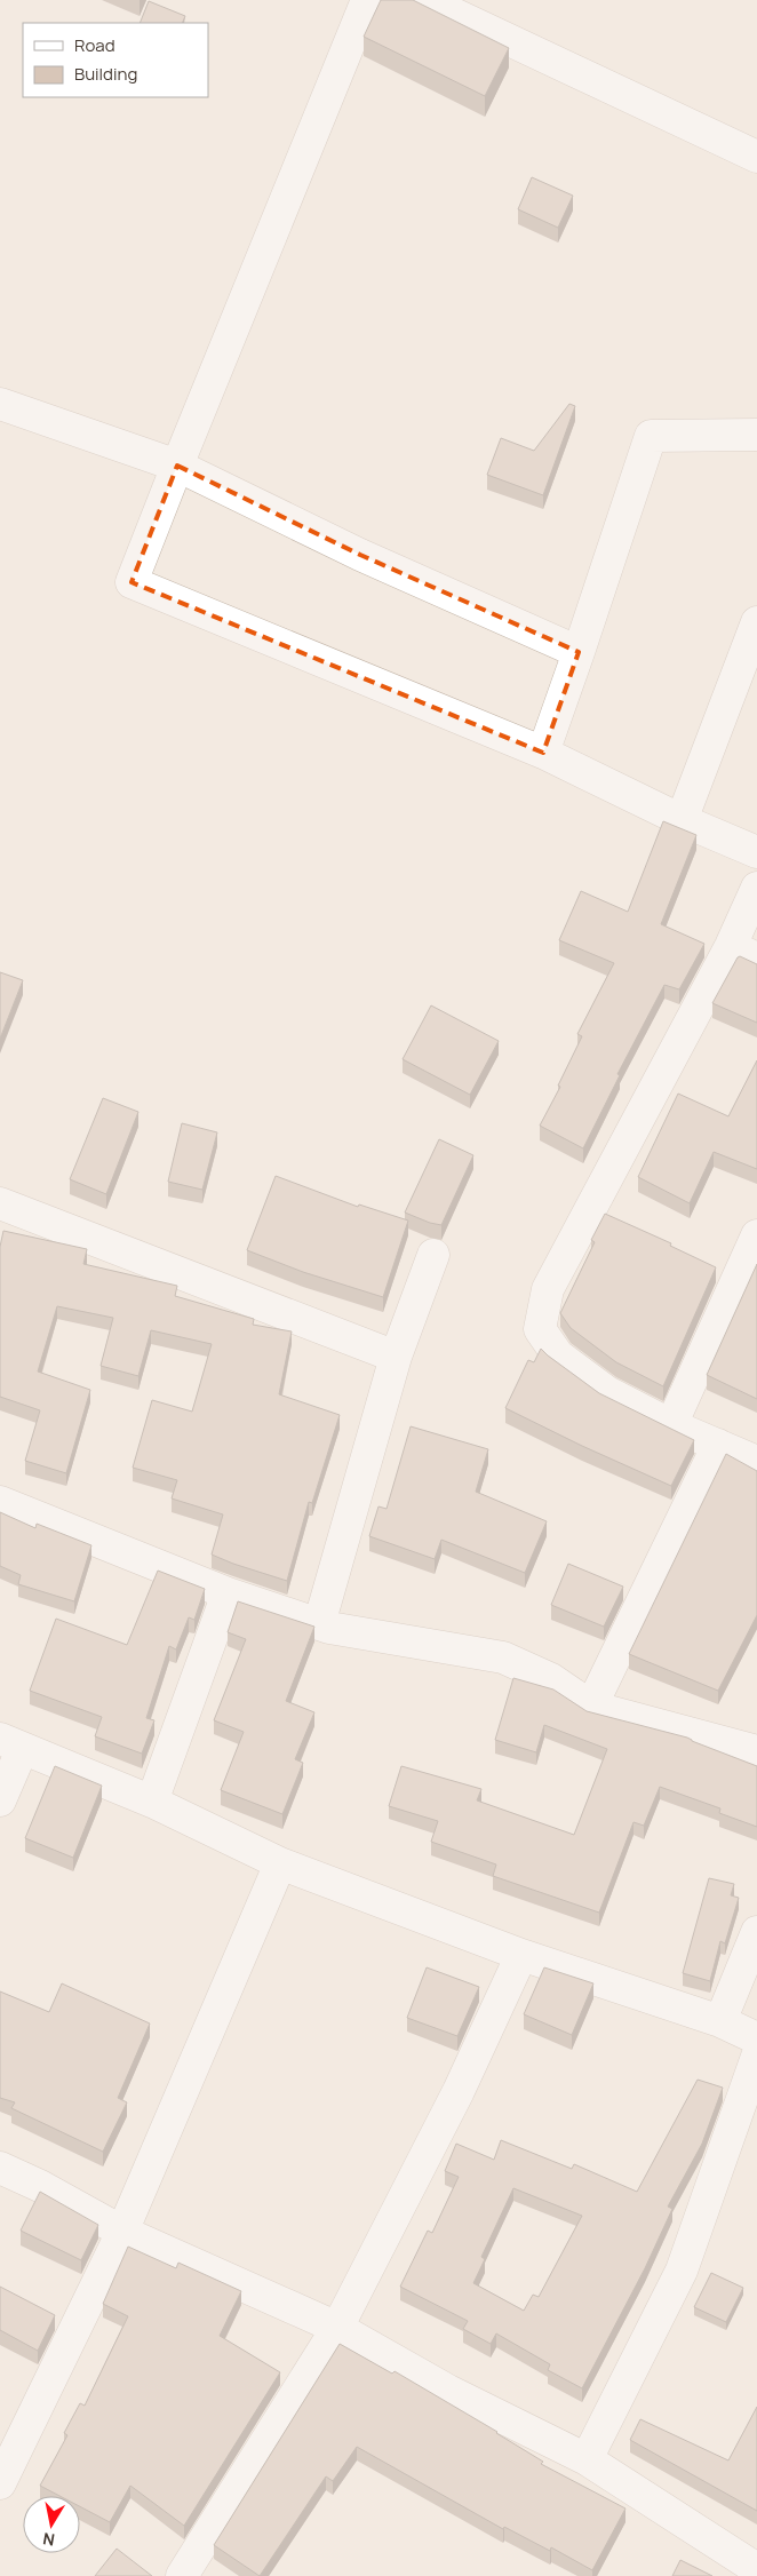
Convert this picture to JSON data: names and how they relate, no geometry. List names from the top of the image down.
{
  "legend": ["Road", "Building"],
  "north": "bottom"
}
